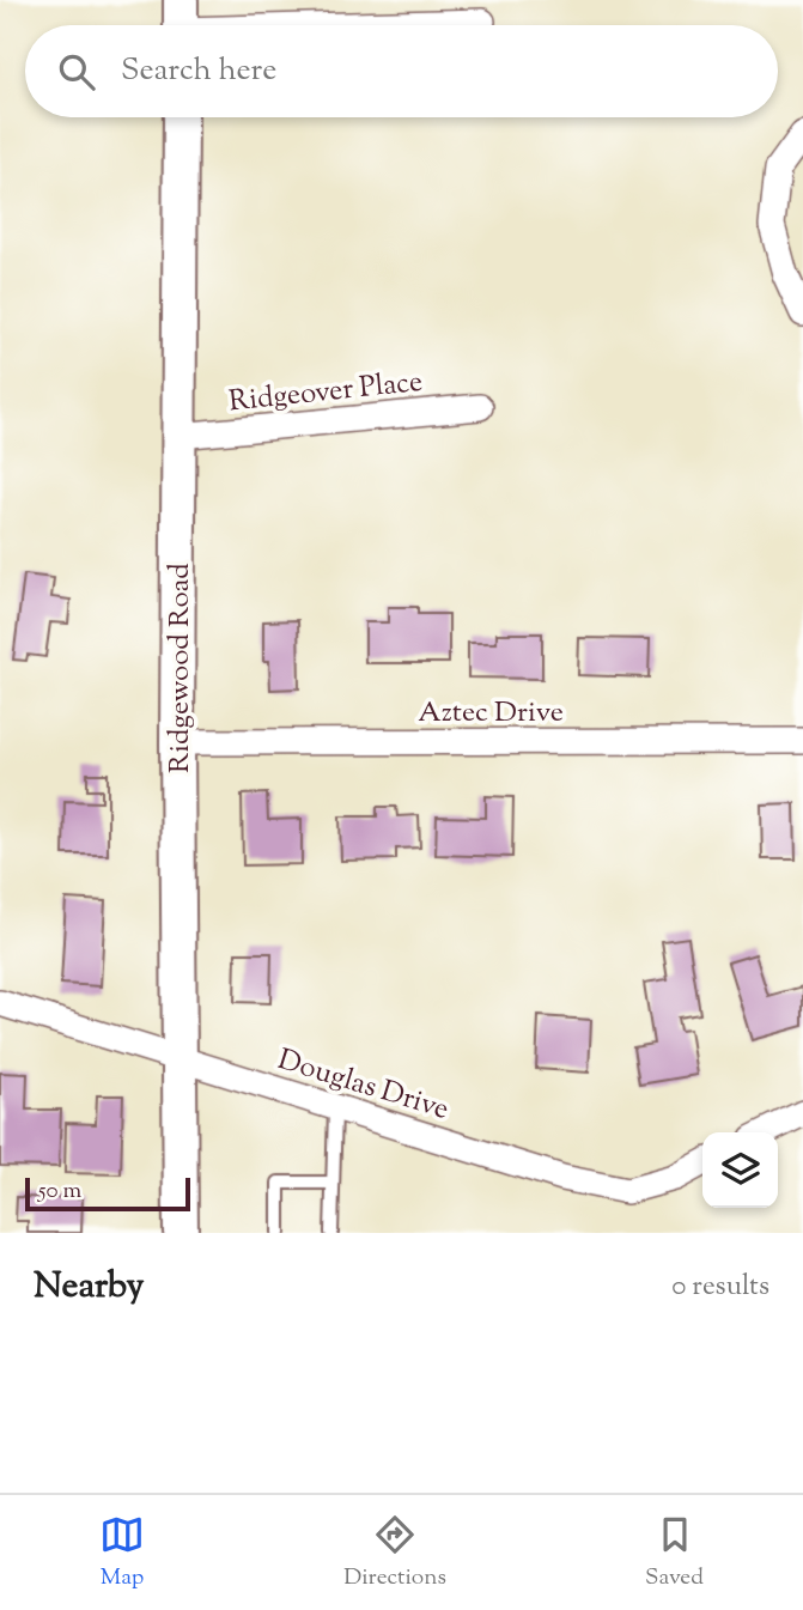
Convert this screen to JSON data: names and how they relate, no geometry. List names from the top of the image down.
{
  "streets": {
    "street": [
      "Ridgeover Place",
      "Ridgewood Road",
      "Aztec Drive",
      "Douglas Drive"
    ]
  },
  "crossings": [
    ["Ridgeover Place", "Ridgewood Road"],
    ["Ridgewood Road", "Aztec Drive"],
    ["Ridgewood Road", "Douglas Drive"]
  ],
  "scale_bar": "50 m",
  "page": {
    "search": "Search here",
    "scale": "50 m",
    "heading": ["Nearby", "0 results"],
    "nav": ["Map", "Directions", "Saved"]
  }
}
